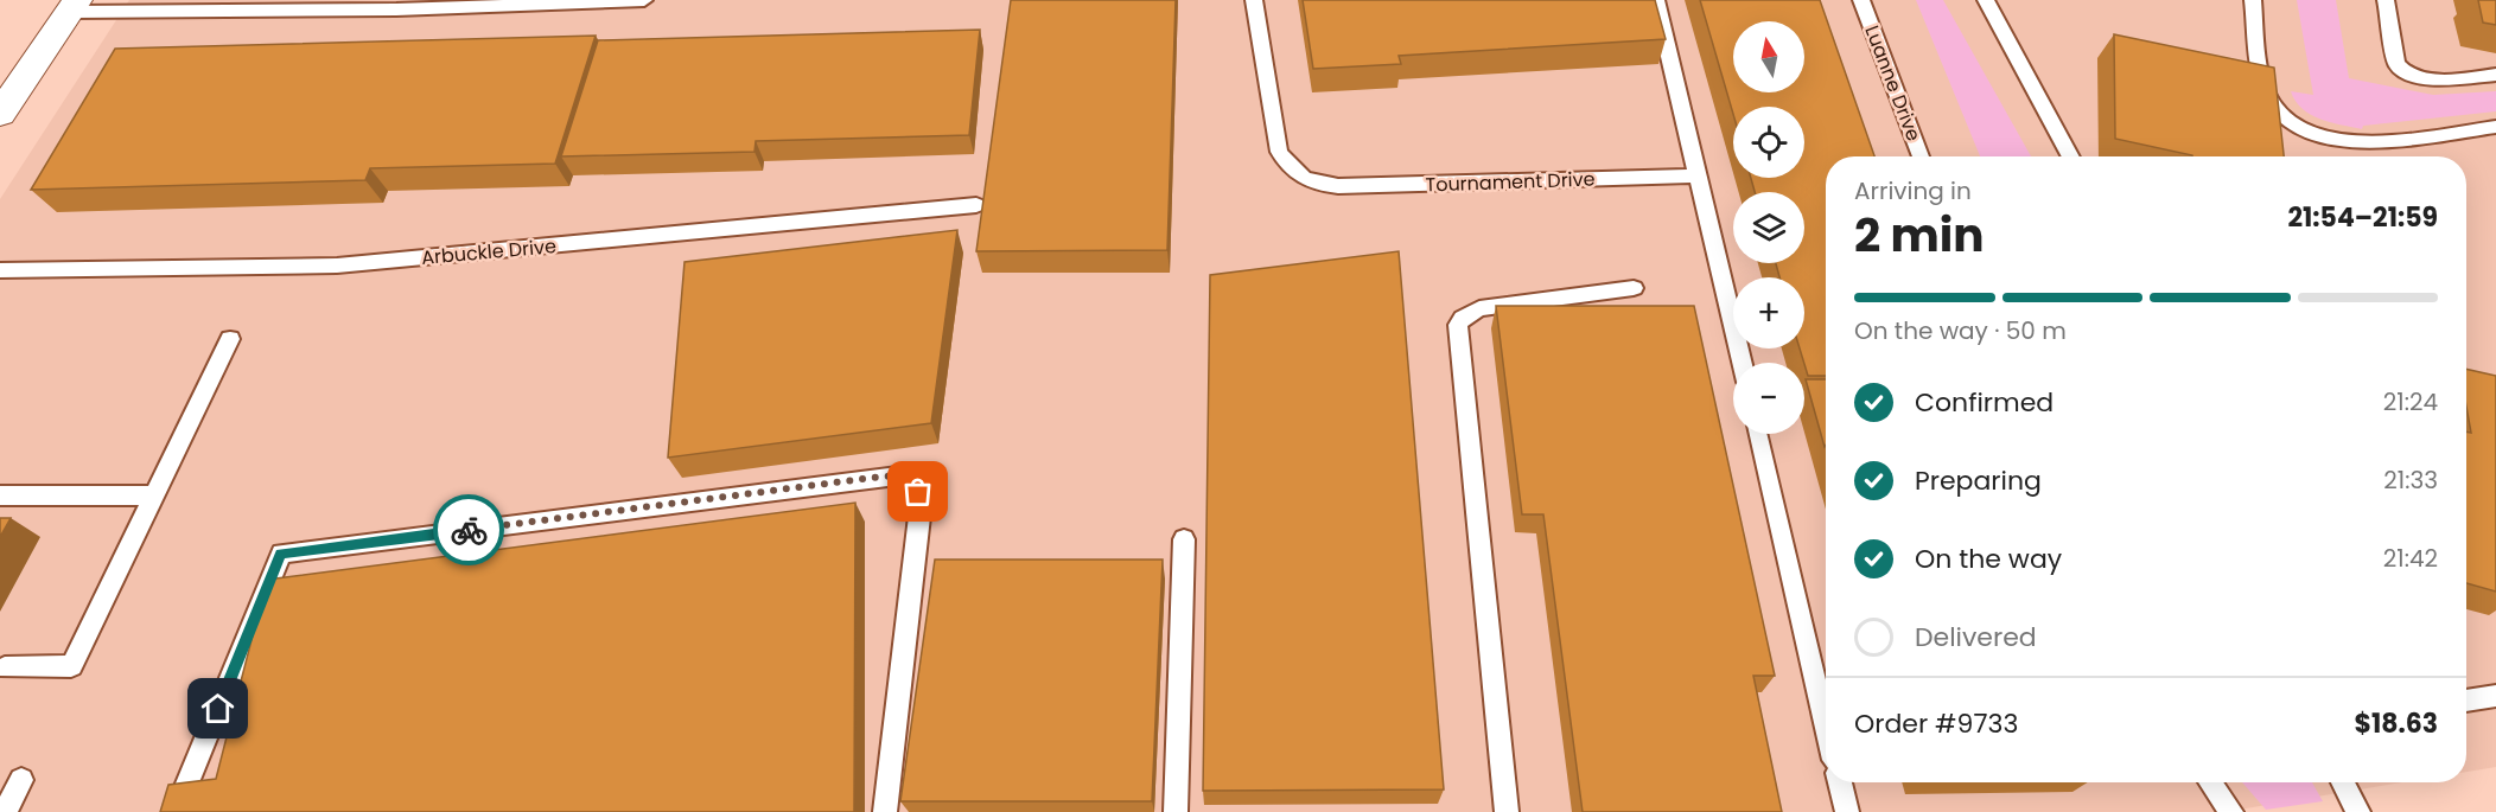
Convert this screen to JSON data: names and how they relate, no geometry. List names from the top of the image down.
{
  "streets": {
    "lane": ["Luanne Drive", "Tournament Drive", "Arbuckle Drive"]
  },
  "north": "top",
  "page": {
    "map_buttons": ["+", "−"],
    "heading": ["2 min", "Arriving in", "21:54–21:59"],
    "panel": ["Order #9733", "$18.63"],
    "bar": "On the way · 50 m",
    "list": [
      ["Confirmed", "21:24"],
      ["Preparing", "21:33"],
      ["On the way", "21:42"],
      "Delivered"
    ]
  }
}
